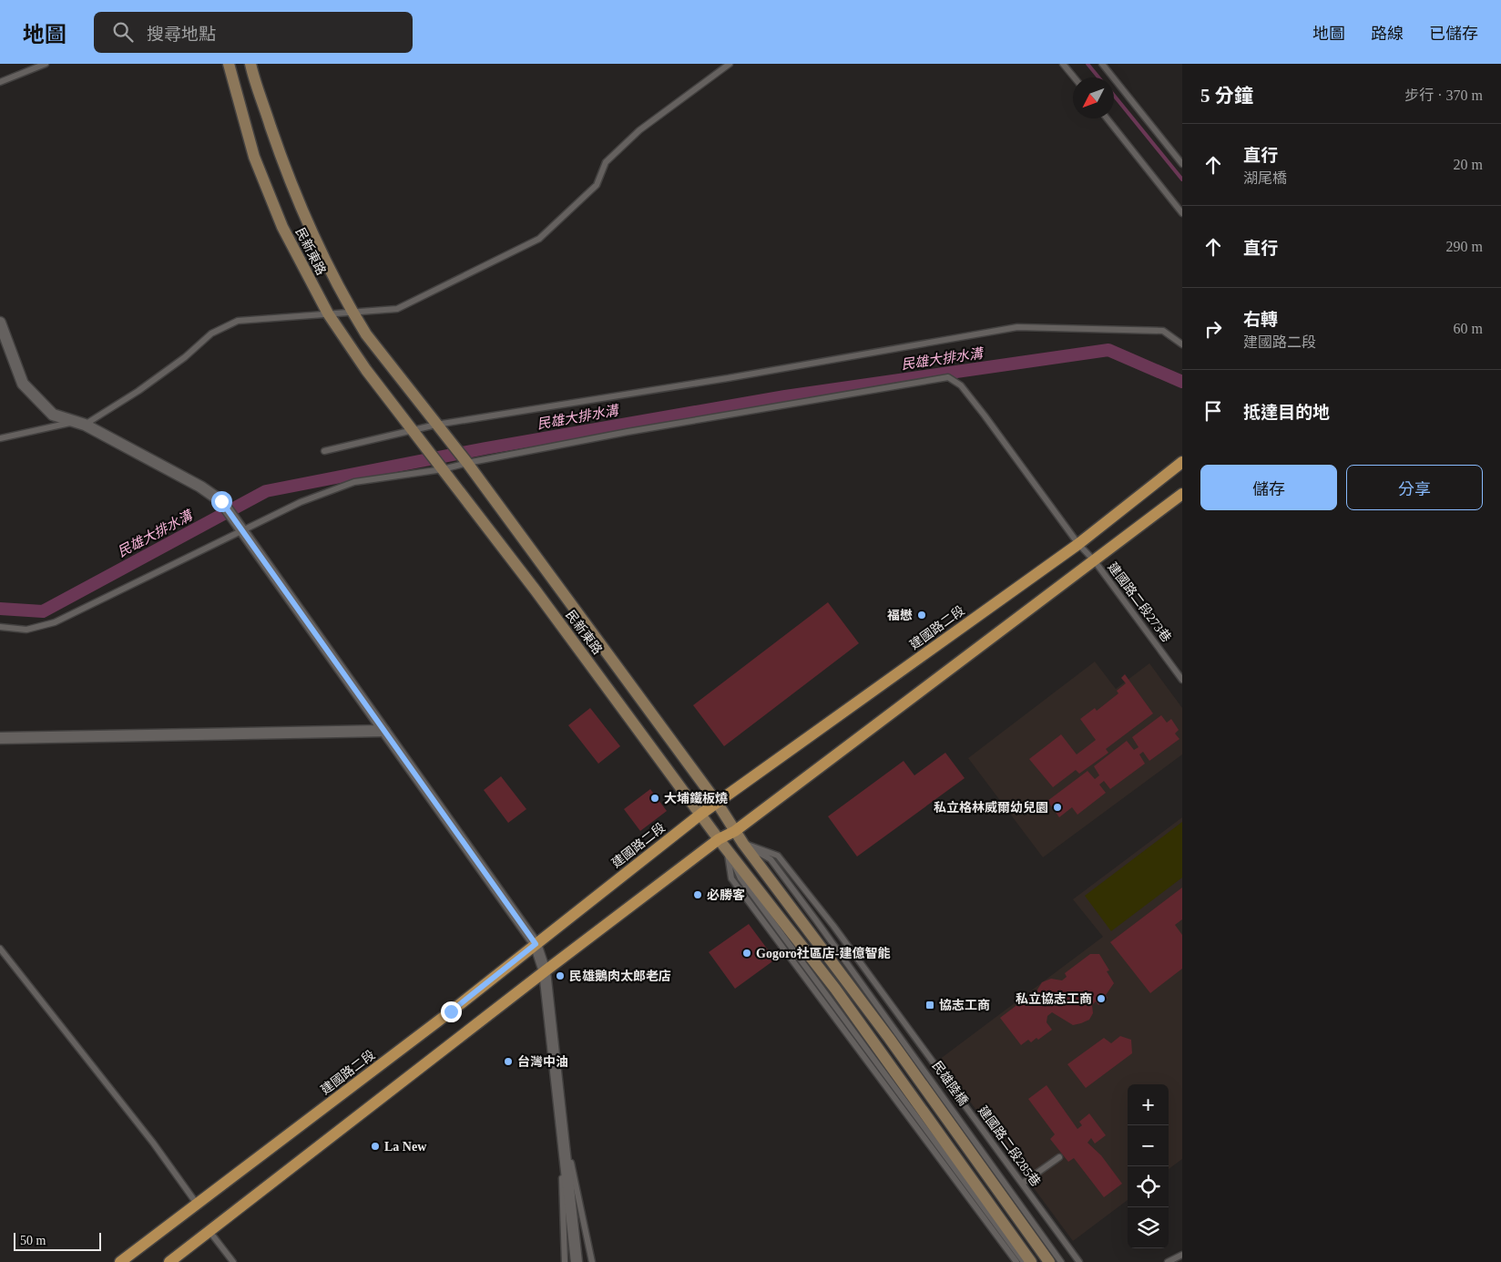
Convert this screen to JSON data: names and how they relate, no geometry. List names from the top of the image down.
{
  "streets": {
    "main road": ["民新東路", "建國路二段", "民雄陸橋"],
    "lane": ["建國路二段273巷", "建國路二段285巷"]
  },
  "crossings": [
    ["民新東路", "建國路二段273巷"],
    ["民新東路", "建國路二段"],
    ["民新東路", "民雄陸橋"],
    ["民新東路", "建國路二段285巷"],
    ["建國路二段273巷", "建國路二段"]
  ],
  "water": ["民雄大排水溝"],
  "places": {
    "other": [
      "福懋",
      "大埔鐵板燒",
      "私立格林威爾幼兒園",
      "必勝客",
      "Gogoro社區店-建億智能",
      "民雄鵝肉太郎老店",
      "私立協志工商",
      "台灣中油",
      "La New"
    ],
    "transit": ["協志工商"]
  },
  "scale_bar": "50 m",
  "north": "bottom left",
  "page": {
    "header": "地圖",
    "search": "搜尋地點",
    "nav": ["地圖", "路線", "已儲存"],
    "heading": ["5 分鐘", "步行 · 370 m"],
    "list": [
      ["直行", "湖尾橋", "20 m"],
      ["直行", "290 m"],
      ["右轉", "建國路二段", "60 m"],
      "抵達目的地"
    ],
    "buttons": ["儲存", "分享"],
    "map_buttons": ["+", "−"],
    "scale": "50 m"
  }
}
